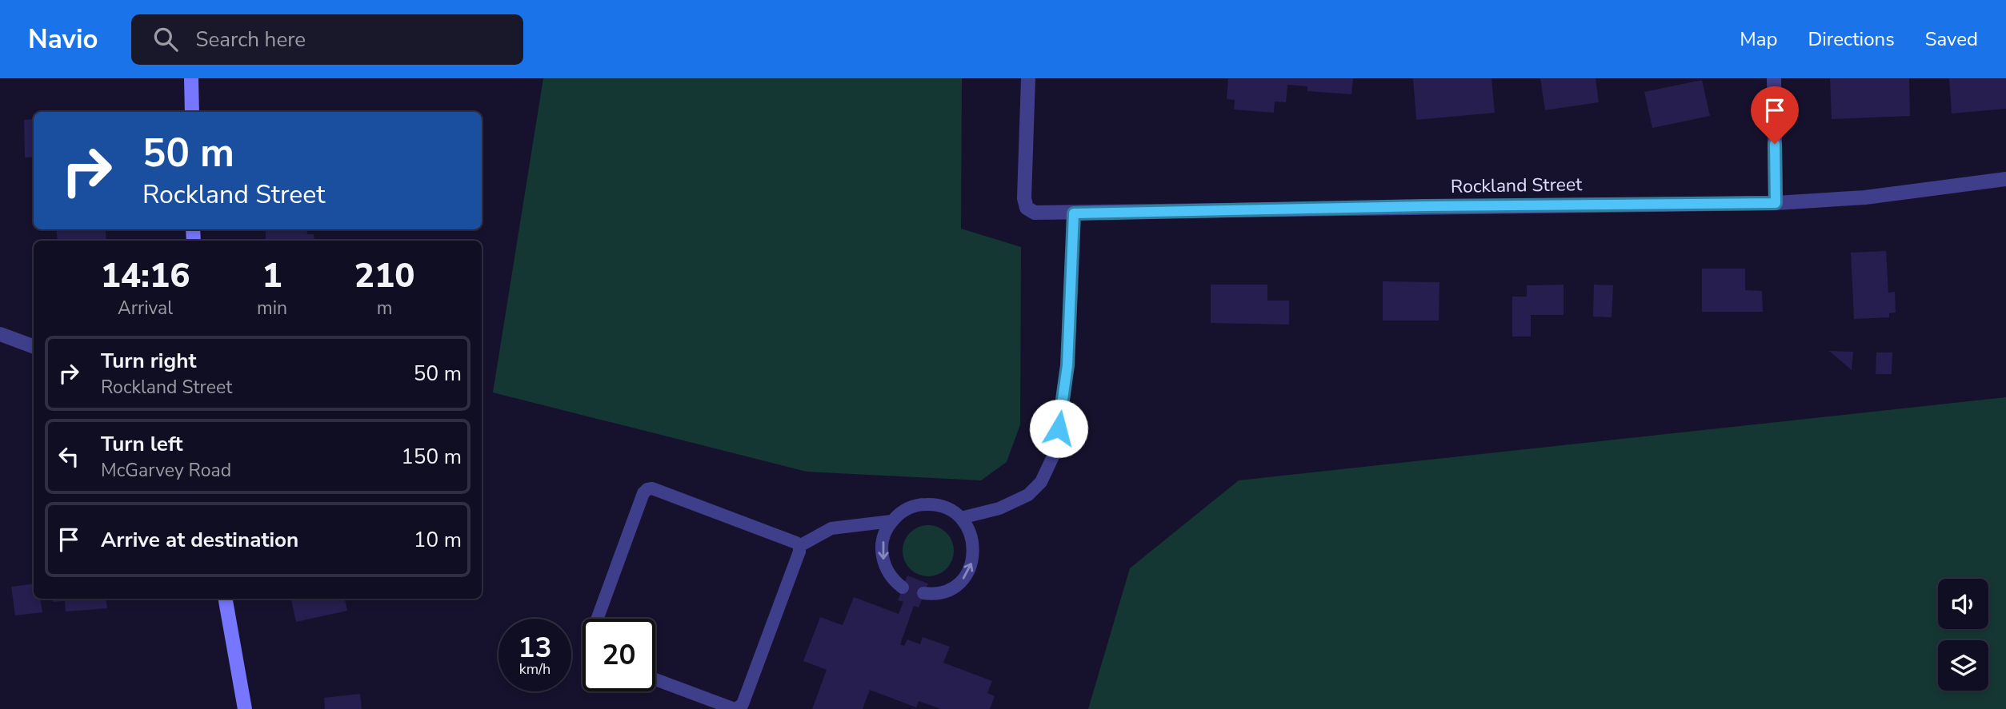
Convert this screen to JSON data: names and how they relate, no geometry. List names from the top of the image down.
{
  "streets": {
    "street": ["Rockland Street"]
  },
  "page": {
    "header": "Navio",
    "search": "Search here",
    "nav": ["Map", "Directions", "Saved"],
    "turn": ["50 m", "Rockland Street"],
    "eta": [
      "14:16",
      "Arrival",
      "1",
      "min",
      "210",
      "m"
    ],
    "list": [
      {
        "name": "Turn right",
        "note": "Rockland Street",
        "value": "50 m"
      },
      {
        "name": "Turn left",
        "note": "McGarvey Road",
        "value": "150 m"
      },
      {
        "name": "Arrive at destination",
        "value": "10 m"
      }
    ],
    "speed": "13 km/h",
    "limit": "20"
  }
}
